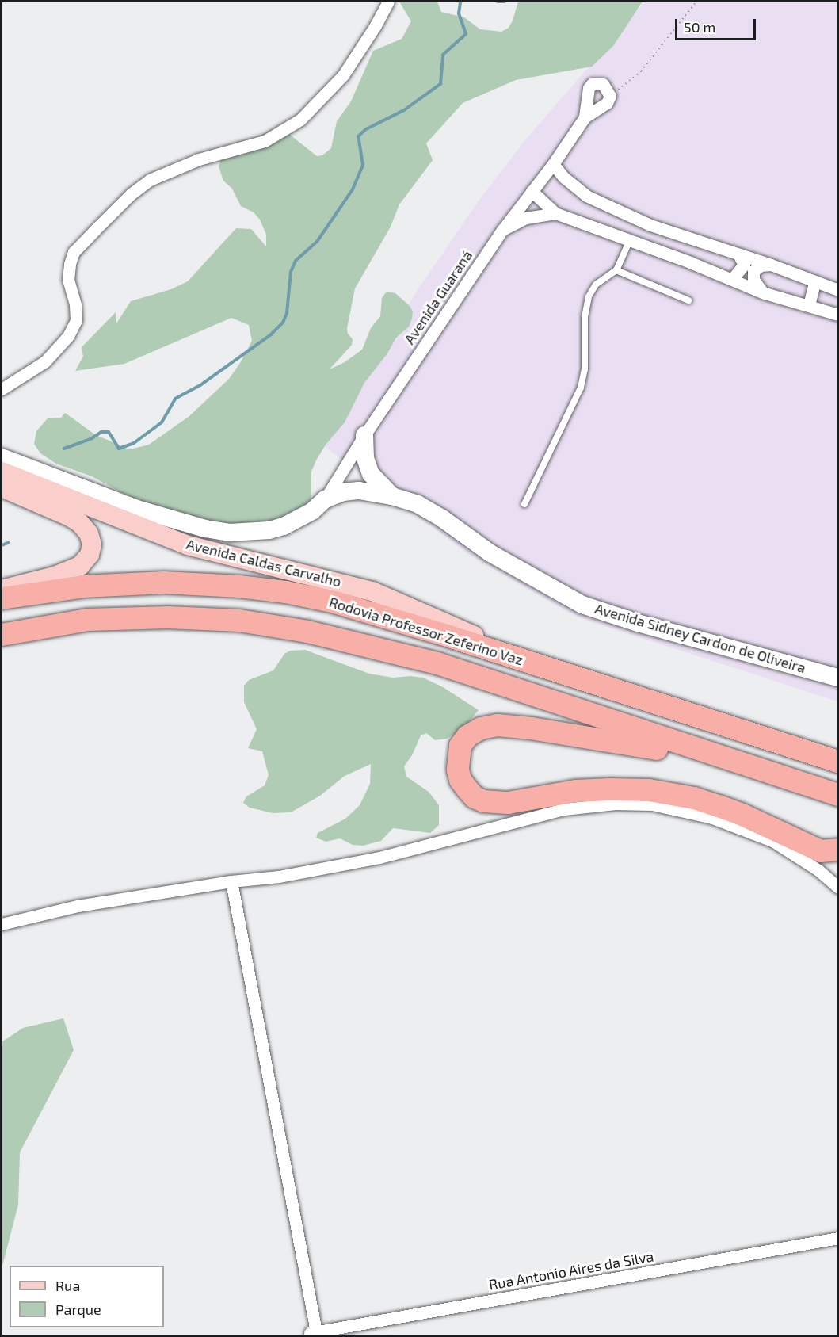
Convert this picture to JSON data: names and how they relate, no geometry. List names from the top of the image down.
{
  "streets": {
    "highway": ["Rodovia Professor Zeferino Vaz"],
    "main road": ["Avenida Caldas Carvalho"],
    "street": ["Avenida Guaraná", "Avenida Sidney Cardon de Oliveira", "Rua Antonio Aires da Silva"]
  },
  "crossings": [
    ["Avenida Guaraná", "Avenida Caldas Carvalho"],
    ["Avenida Guaraná", "Avenida Sidney Cardon de Oliveira"],
    ["Avenida Caldas Carvalho", "Rodovia Professor Zeferino Vaz"],
    ["Avenida Caldas Carvalho", "Avenida Sidney Cardon de Oliveira"]
  ],
  "legend": ["Rua", "Parque"],
  "scale_bar": "50 m"
}
